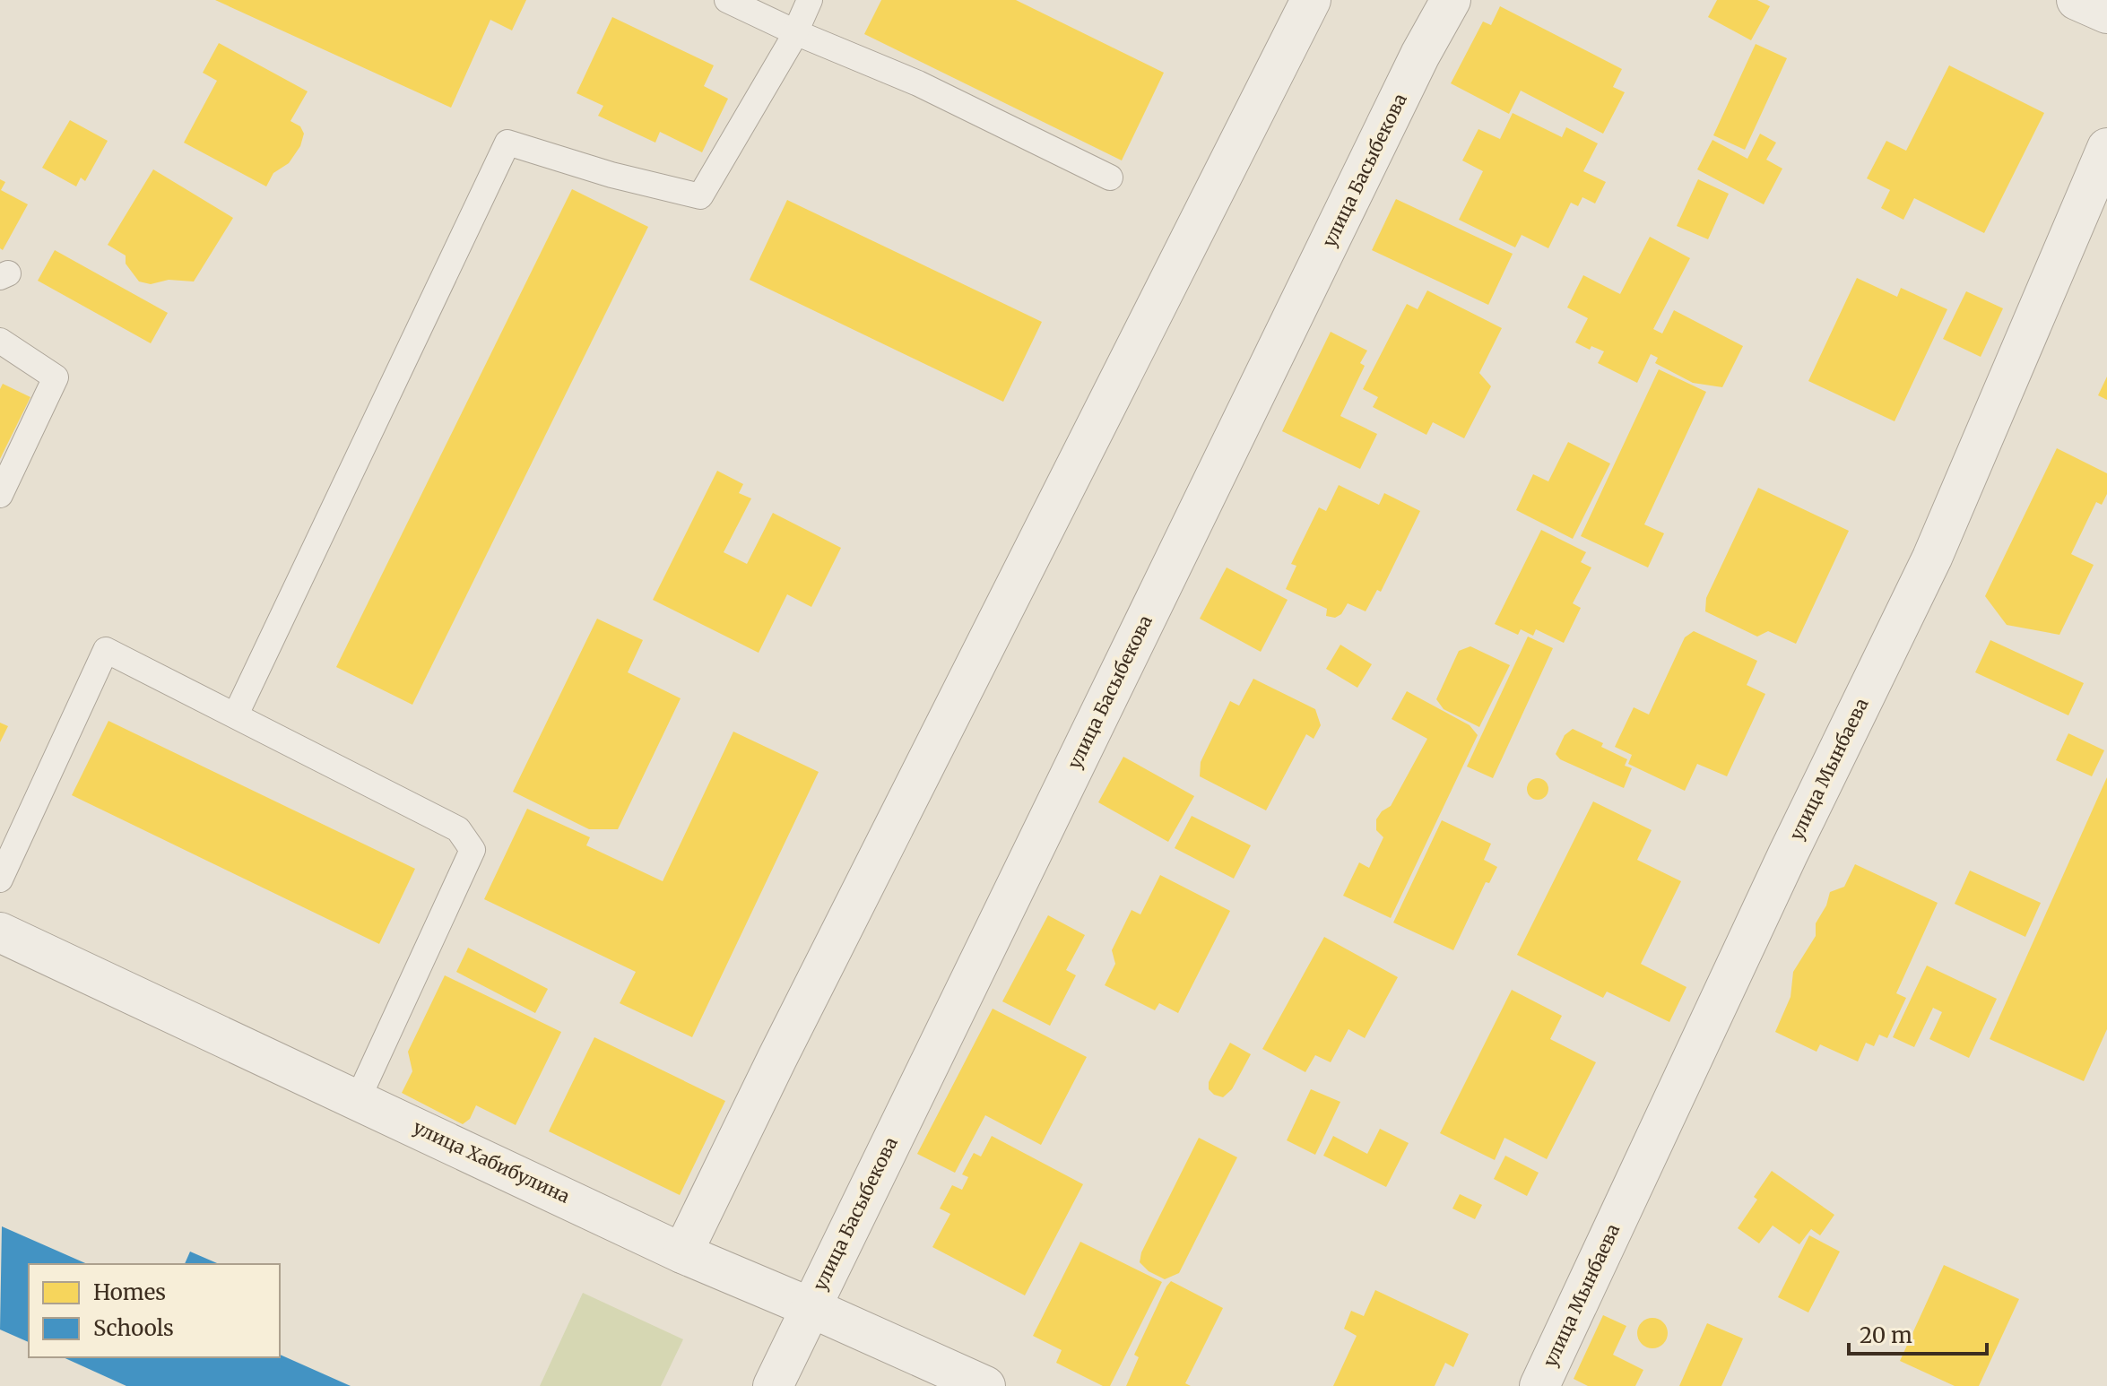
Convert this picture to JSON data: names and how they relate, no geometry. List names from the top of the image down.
{
  "streets": {
    "street": ["улица Басыбекова", "улица Мынбаева", "улица Хабибулина"]
  },
  "crossings": [
    ["улица Басыбекова", "улица Хабибулина"]
  ],
  "legend": ["Homes", "Schools"],
  "scale_bar": "20 m"
}
